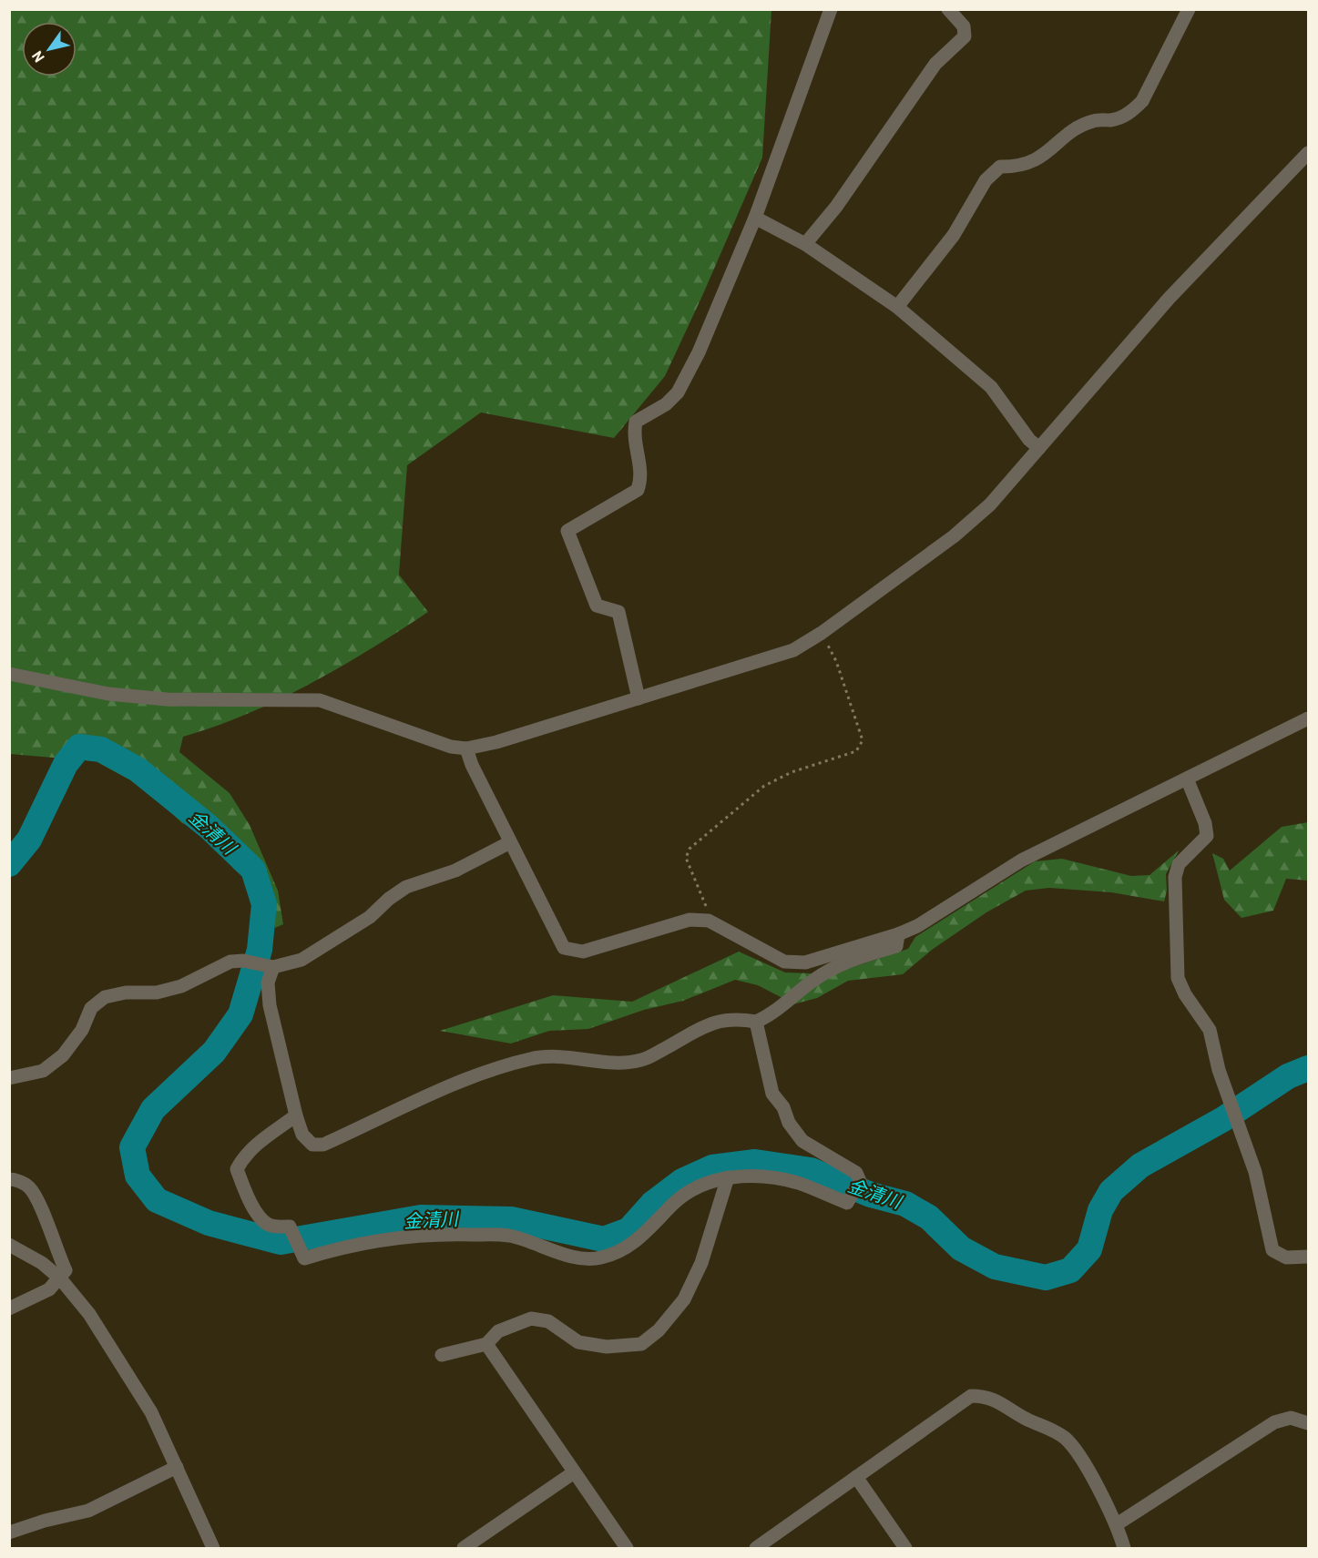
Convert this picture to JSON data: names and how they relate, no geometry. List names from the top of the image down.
{
  "water": ["金清川"],
  "north": "bottom left"
}
